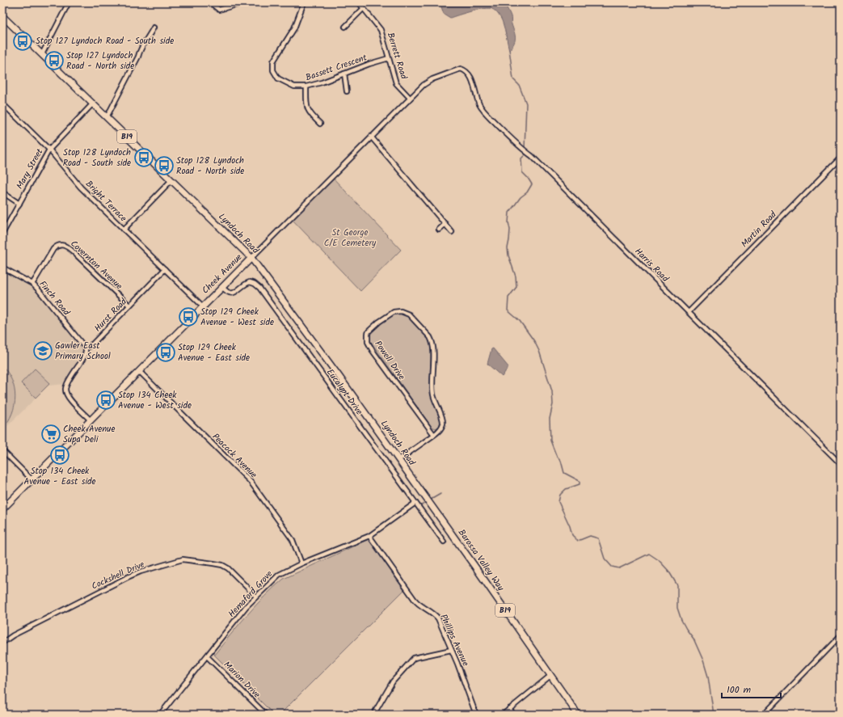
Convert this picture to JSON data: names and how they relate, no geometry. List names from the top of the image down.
{
  "streets": {
    "main road": [
      "B19",
      "Lyndoch Road",
      "Cheek Avenue",
      "Barossa Valley Way"
    ],
    "street": [
      "Berrett Road",
      "Bassett Crescent",
      "Mary Street",
      "Bright Terrace",
      "Martin Road",
      "Covernton Avenue",
      "Harris Road",
      "Finch Road",
      "Hurst Road",
      "Powell Drive",
      "Eucalypt Drive",
      "Peacock Avenue",
      "Cockshell Drive",
      "Hemaford Grove",
      "Phillips Avenue",
      "Marion Drive"
    ]
  },
  "crossings": [
    ["Berrett Road", "Bassett Crescent"],
    ["Berrett Road", "Cheek Avenue"],
    ["Mary Street", "Bright Terrace"],
    ["Mary Street", "Lyndoch Road"],
    ["Bright Terrace", "Cheek Avenue"],
    ["Bright Terrace", "Hurst Road"],
    ["Martin Road", "Harris Road"],
    ["Lyndoch Road", "Cheek Avenue"],
    ["Lyndoch Road", "Powell Drive"],
    ["Lyndoch Road", "Barossa Valley Way"],
    ["Covernton Avenue", "Finch Road"],
    ["Covernton Avenue", "Hurst Road"],
    ["Harris Road", "Cheek Avenue"],
    ["Cheek Avenue", "Hurst Road"],
    ["Cheek Avenue", "Eucalypt Drive"],
    ["Cheek Avenue", "Peacock Avenue"],
    ["Finch Road", "Hurst Road"],
    ["Eucalypt Drive", "Hemaford Grove"],
    ["Peacock Avenue", "Hemaford Grove"],
    ["Cockshell Drive", "Hemaford Grove"],
    ["Hemaford Grove", "Phillips Avenue"],
    ["Hemaford Grove", "Marion Drive"]
  ],
  "parks": ["St George C/E Cemetery"],
  "places": {
    "bus stop": [
      "Stop 127 Lyndoch Road - South side",
      "Stop 127 Lyndoch Road - North side",
      "Stop 128 Lyndoch Road - South side",
      "Stop 128 Lyndoch Road - North side",
      "Stop 129 Cheek Avenue - West side",
      "Stop 129 Cheek Avenue - East side",
      "Stop 134 Cheek Avenue - West side",
      "Stop 134 Cheek Avenue - East side"
    ],
    "school or university": ["Gawler East Primary School"],
    "supermarket": ["Cheek Avenue Supa Deli"]
  },
  "scale_bar": "100 m"
}
